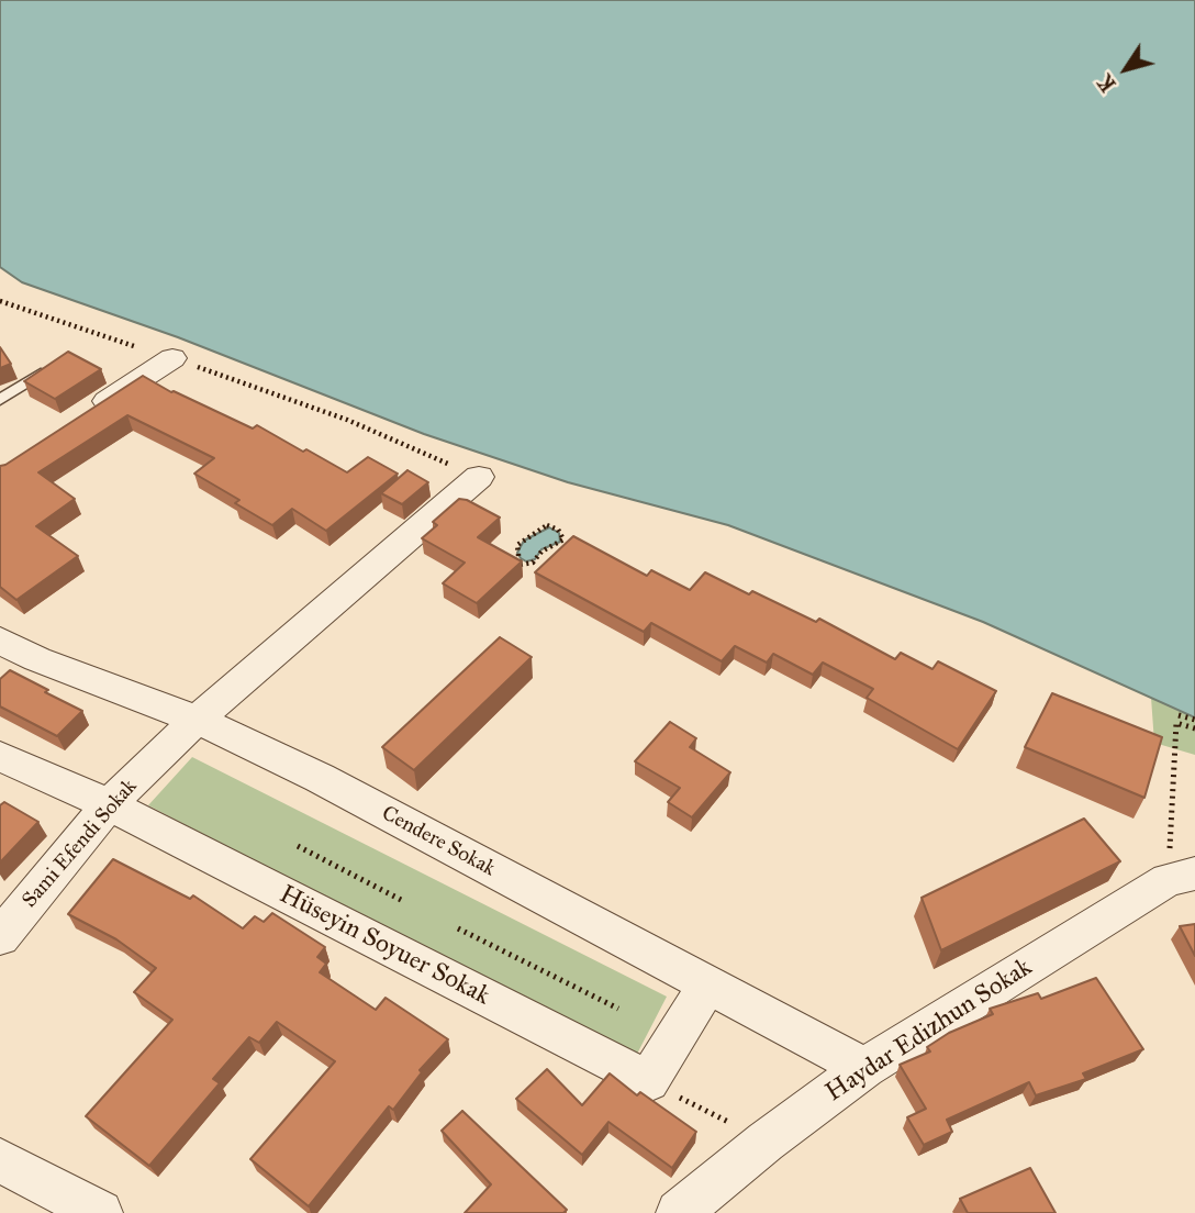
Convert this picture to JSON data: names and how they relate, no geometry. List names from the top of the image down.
{
  "streets": {
    "street": [
      "Cendere Sokak",
      "Sami Efendi Sokak",
      "Hüseyin Soyuer Sokak",
      "Haydar Edizhun Sokak"
    ]
  },
  "crossings": [
    ["Cendere Sokak", "Sami Efendi Sokak"],
    ["Cendere Sokak", "Haydar Edizhun Sokak"],
    ["Sami Efendi Sokak", "Hüseyin Soyuer Sokak"]
  ],
  "north": "bottom left"
}
